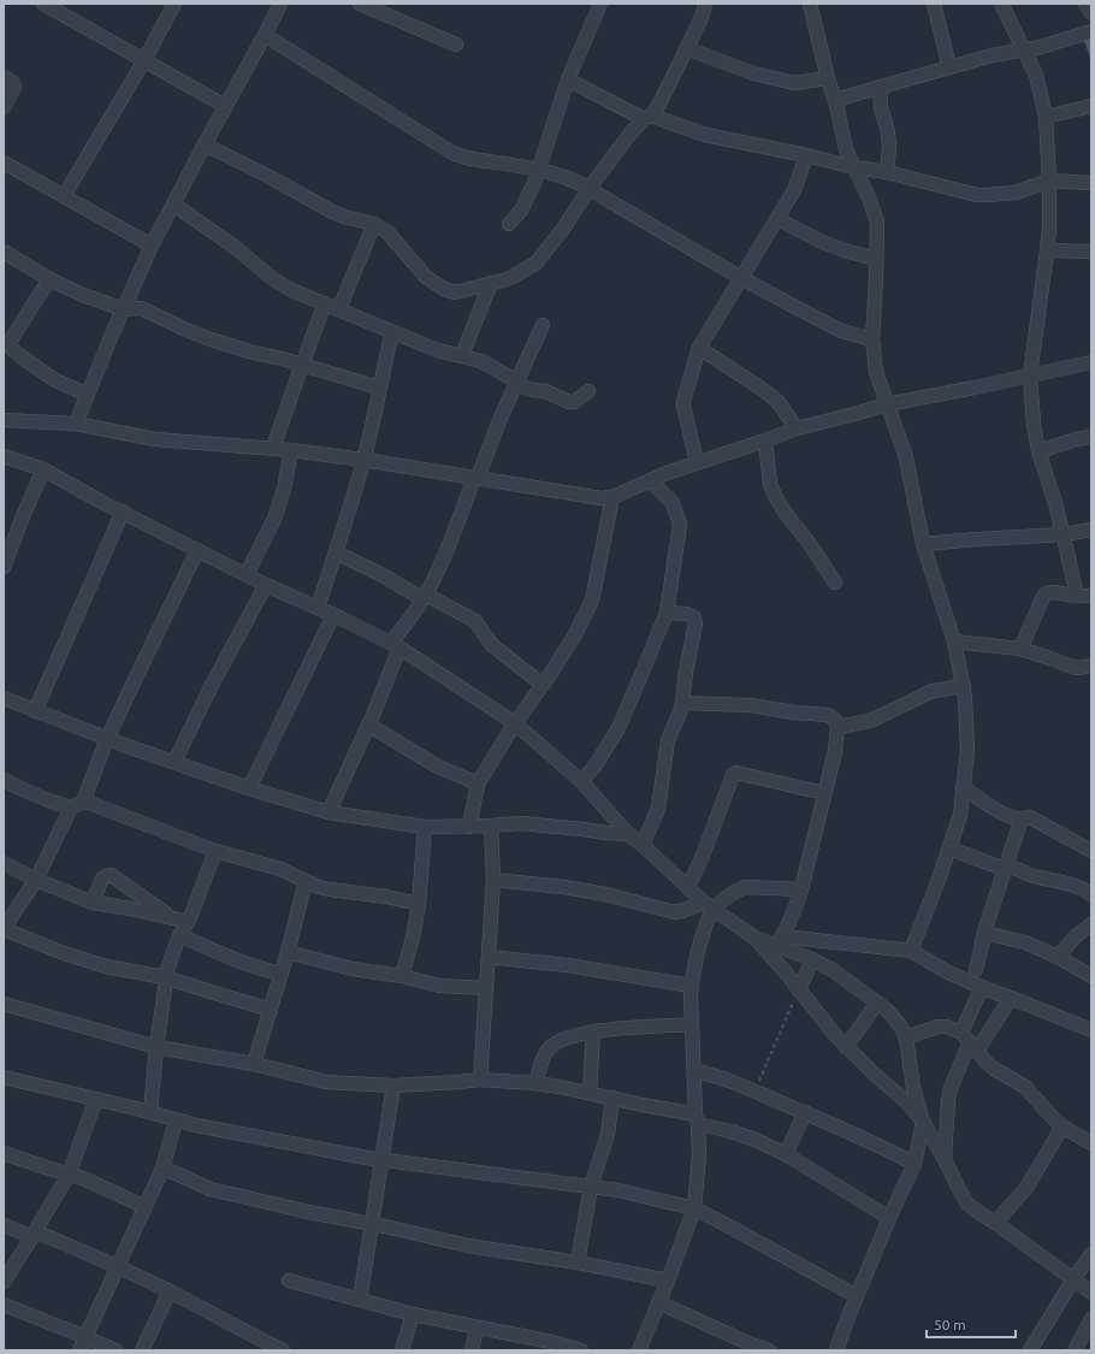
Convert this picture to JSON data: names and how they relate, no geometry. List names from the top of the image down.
{
  "scale_bar": "50 m"
}
